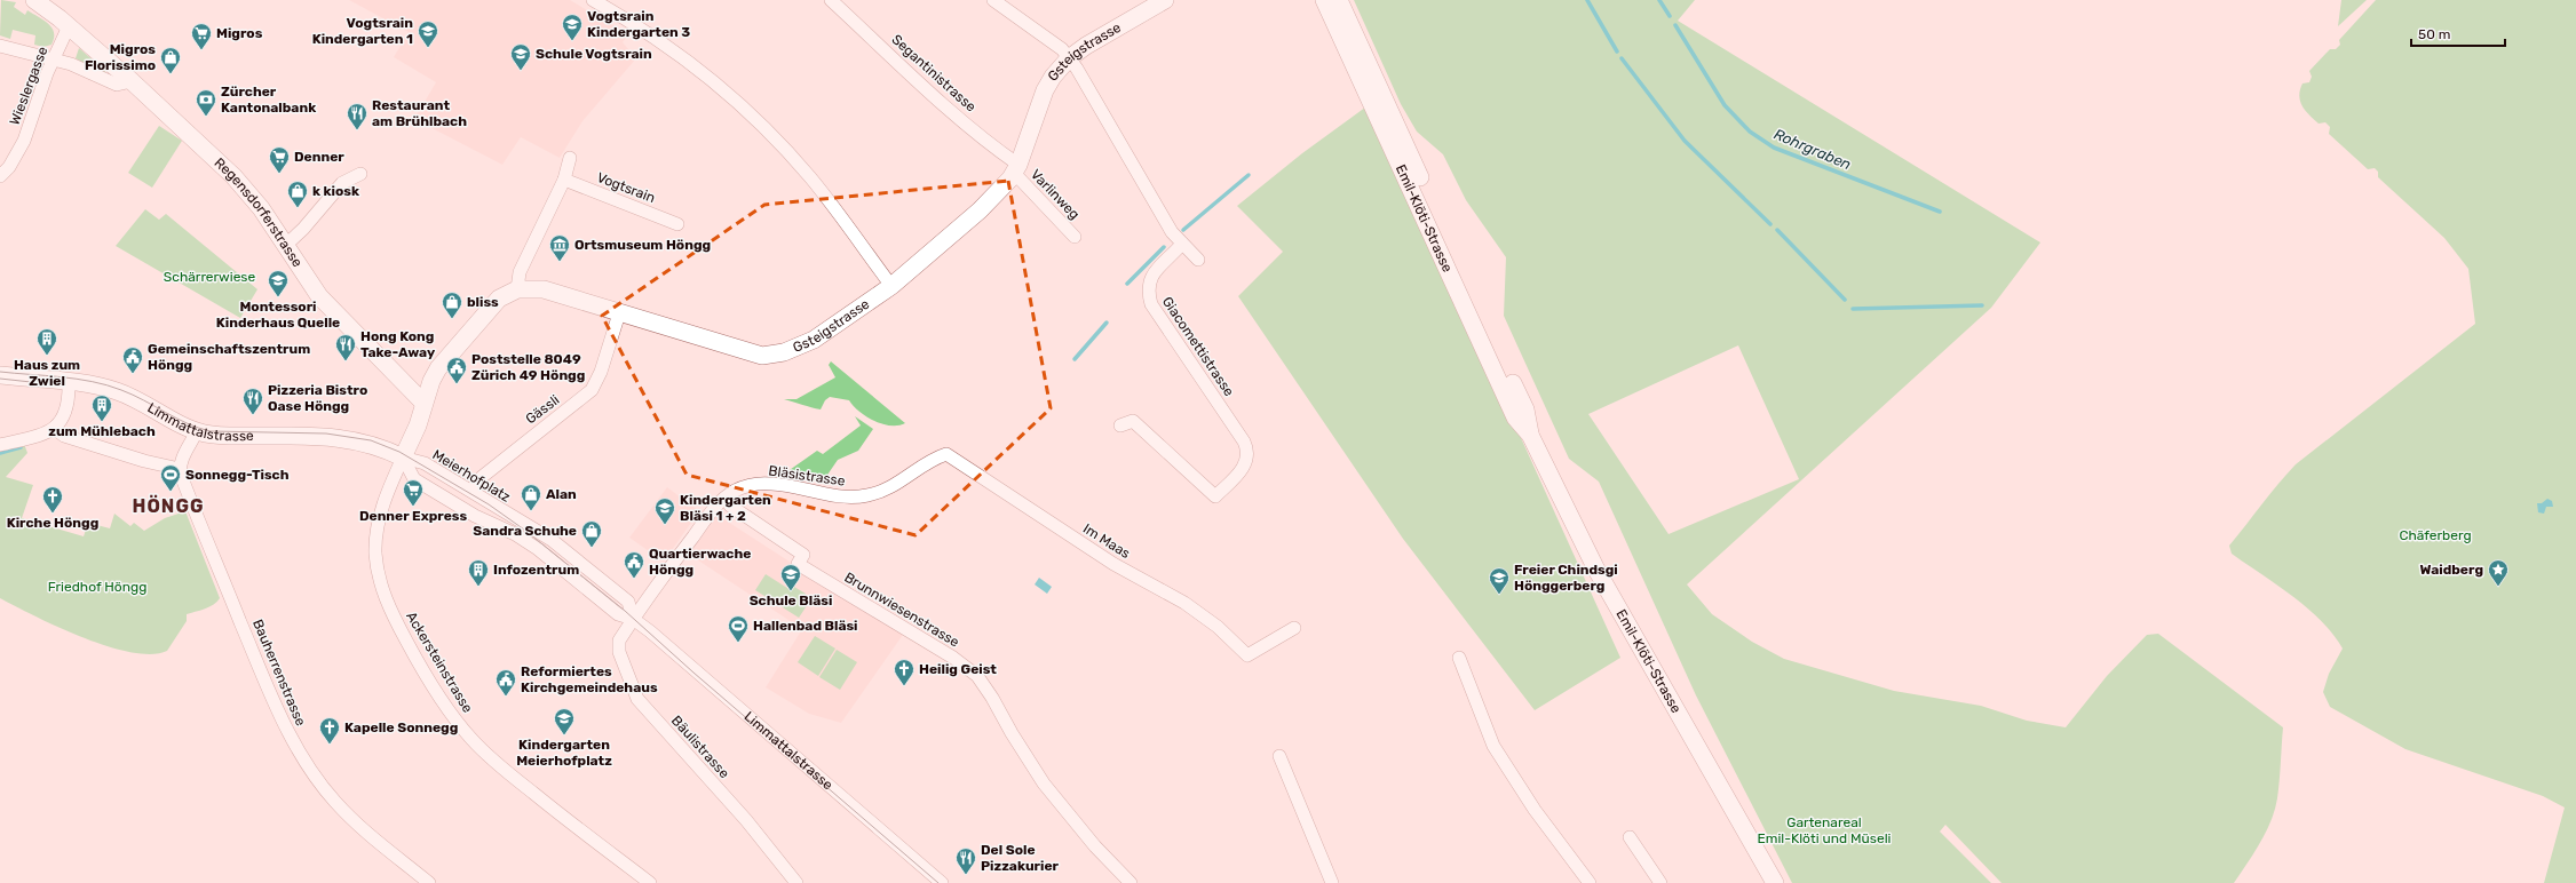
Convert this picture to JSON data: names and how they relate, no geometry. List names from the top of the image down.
{
  "streets": {
    "street": [
      "Gsteigstrasse",
      "Segantinistrasse",
      "Wieslergasse",
      "Vogtsrain",
      "Varlinweg",
      "Regensdorferstrasse",
      "Emil-Klöti-Strasse",
      "Giacomettistrasse",
      "Gässli",
      "Limmattalstrasse",
      "Meierhofplatz",
      "Bläsistrasse",
      "Im Maas",
      "Brunnwiesenstrasse",
      "Ackersteinstrasse",
      "Bauherrenstrasse",
      "Bäulistrasse"
    ]
  },
  "crossings": [
    ["Gsteigstrasse", "Segantinistrasse"],
    ["Gsteigstrasse", "Varlinweg"],
    ["Gsteigstrasse", "Regensdorferstrasse"],
    ["Gsteigstrasse", "Gässli"],
    ["Segantinistrasse", "Varlinweg"],
    ["Wieslergasse", "Regensdorferstrasse"],
    ["Gässli", "Meierhofplatz"],
    ["Limmattalstrasse", "Meierhofplatz"],
    ["Limmattalstrasse", "Bläsistrasse"],
    ["Limmattalstrasse", "Ackersteinstrasse"],
    ["Limmattalstrasse", "Bäulistrasse"],
    ["Meierhofplatz", "Ackersteinstrasse"],
    ["Bläsistrasse", "Im Maas"],
    ["Bläsistrasse", "Brunnwiesenstrasse"],
    ["Bläsistrasse", "Bäulistrasse"]
  ],
  "districts": ["HÖNGG"],
  "water": ["Rohrgraben"],
  "parks": [
    "Schärrerwiese",
    "Chäferberg",
    "Friedhof Höngg",
    "Gartenareal Emil-Klöti und Müseli"
  ],
  "places": {
    "school or university": [
      "Vogtsrain Kindergarten 3",
      "Vogtsrain Kindergarten 1",
      "Schule Vogtsrain",
      "Montessori Kinderhaus Quelle",
      "Kindergarten Bläsi 1 + 2",
      "Schule Bläsi",
      "Freier Chindsgi Hönggerberg",
      "Kindergarten Meierhofplatz"
    ],
    "supermarket": ["Migros", "Denner", "Denner Express"],
    "shop": [
      "Migros Florissimo",
      "k kiosk",
      "bliss",
      "Alan",
      "Sandra Schuhe"
    ],
    "bank": ["Zürcher Kantonalbank"],
    "restaurant": [
      "Restaurant am Brühlbach",
      "Hong Kong Take-Away",
      "Pizzeria Bistro Oase Höngg",
      "Del Sole Pizzakurier"
    ],
    "museum": ["Ortsmuseum Höngg"],
    "building": ["Haus zum Zwiel", "zum Mühlebach", "Infozentrum"],
    "public building": [
      "Gemeinschaftszentrum Höngg",
      "Poststelle 8049 Zürich 49 Höngg",
      "Quartierwache Höngg",
      "Reformiertes Kirchgemeindehaus"
    ],
    "sports": ["Sonnegg-Tisch", "Hallenbad Bläsi"],
    "church": ["Kirche Höngg", "Heilig Geist", "Kapelle Sonnegg"],
    "place": ["Waidberg"]
  },
  "scale_bar": "50 m"
}
